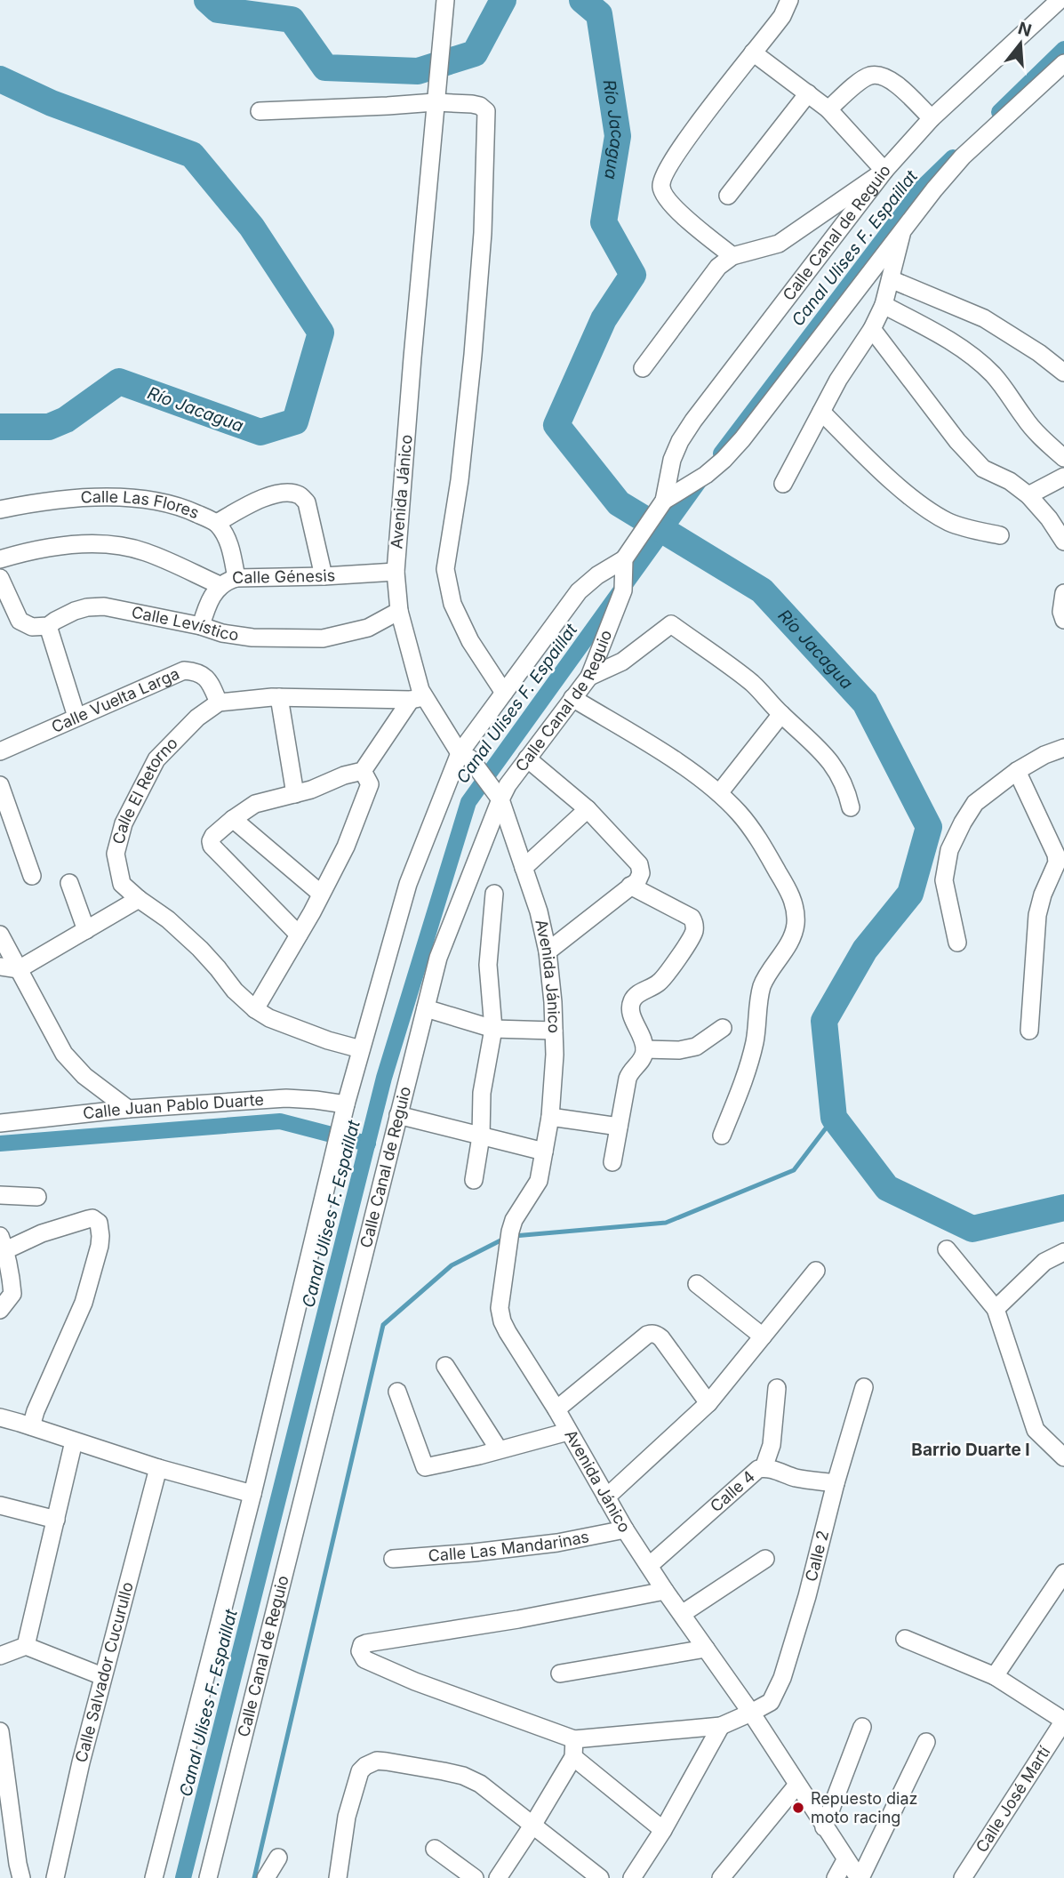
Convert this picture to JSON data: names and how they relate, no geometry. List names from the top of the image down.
{
  "streets": {
    "street": [
      "Calle Canal de Reguio",
      "Avenida Jánico",
      "Calle Las Flores",
      "Calle Génesis",
      "Calle Levístico",
      "Calle Vuelta Larga",
      "Calle El Retorno",
      "Calle Juan Pablo Duarte",
      "Calle 4",
      "Calle Las Mandarinas",
      "Calle 2",
      "Calle Salvador Cucurullo",
      "Calle José Martí"
    ]
  },
  "crossings": [
    ["Calle Canal de Reguio", "Avenida Jánico"],
    ["Avenida Jánico", "Calle Génesis"],
    ["Avenida Jánico", "Calle Levístico"],
    ["Avenida Jánico", "Calle 4"],
    ["Avenida Jánico", "Calle Las Mandarinas"],
    ["Avenida Jánico", "Calle 2"],
    ["Calle Las Flores", "Calle Génesis"],
    ["Calle Génesis", "Calle Levístico"],
    ["Calle Vuelta Larga", "Calle El Retorno"],
    ["Calle 4", "Calle 2"]
  ],
  "districts": ["Barrio Duarte I"],
  "water": ["Río Jacagua", "Canal Ulises F. Espaillat"],
  "places": ["Repuesto diaz moto racing"],
  "north": "top"
}
